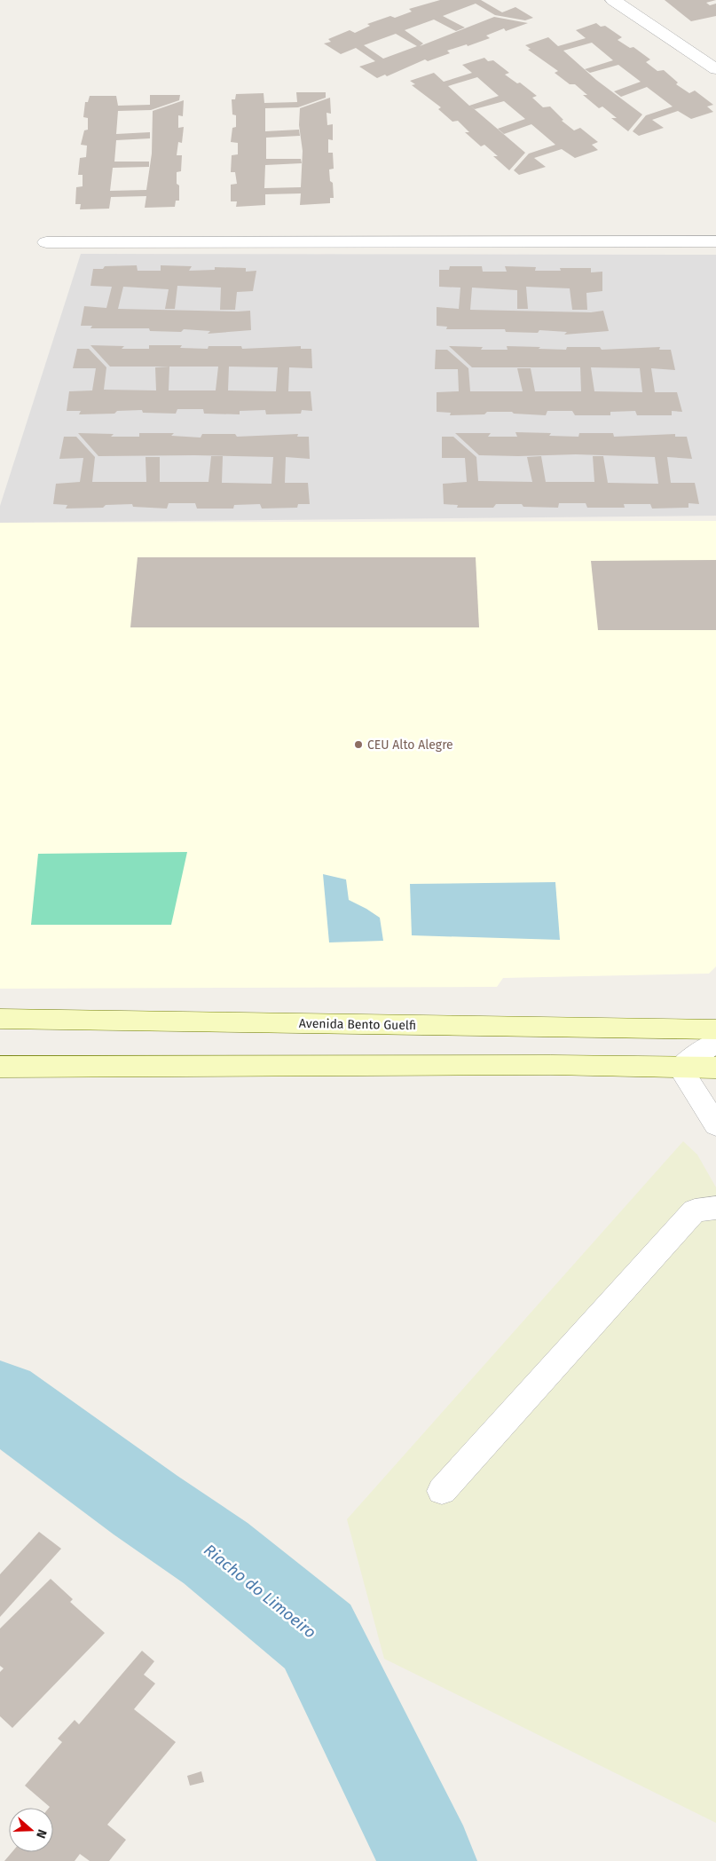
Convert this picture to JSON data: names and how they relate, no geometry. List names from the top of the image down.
{
  "streets": {
    "main road": ["Avenida Bento Guelfi"]
  },
  "water": ["Riacho do Limoeiro"],
  "places": ["CEU Alto Alegre"],
  "north": "right"
}
